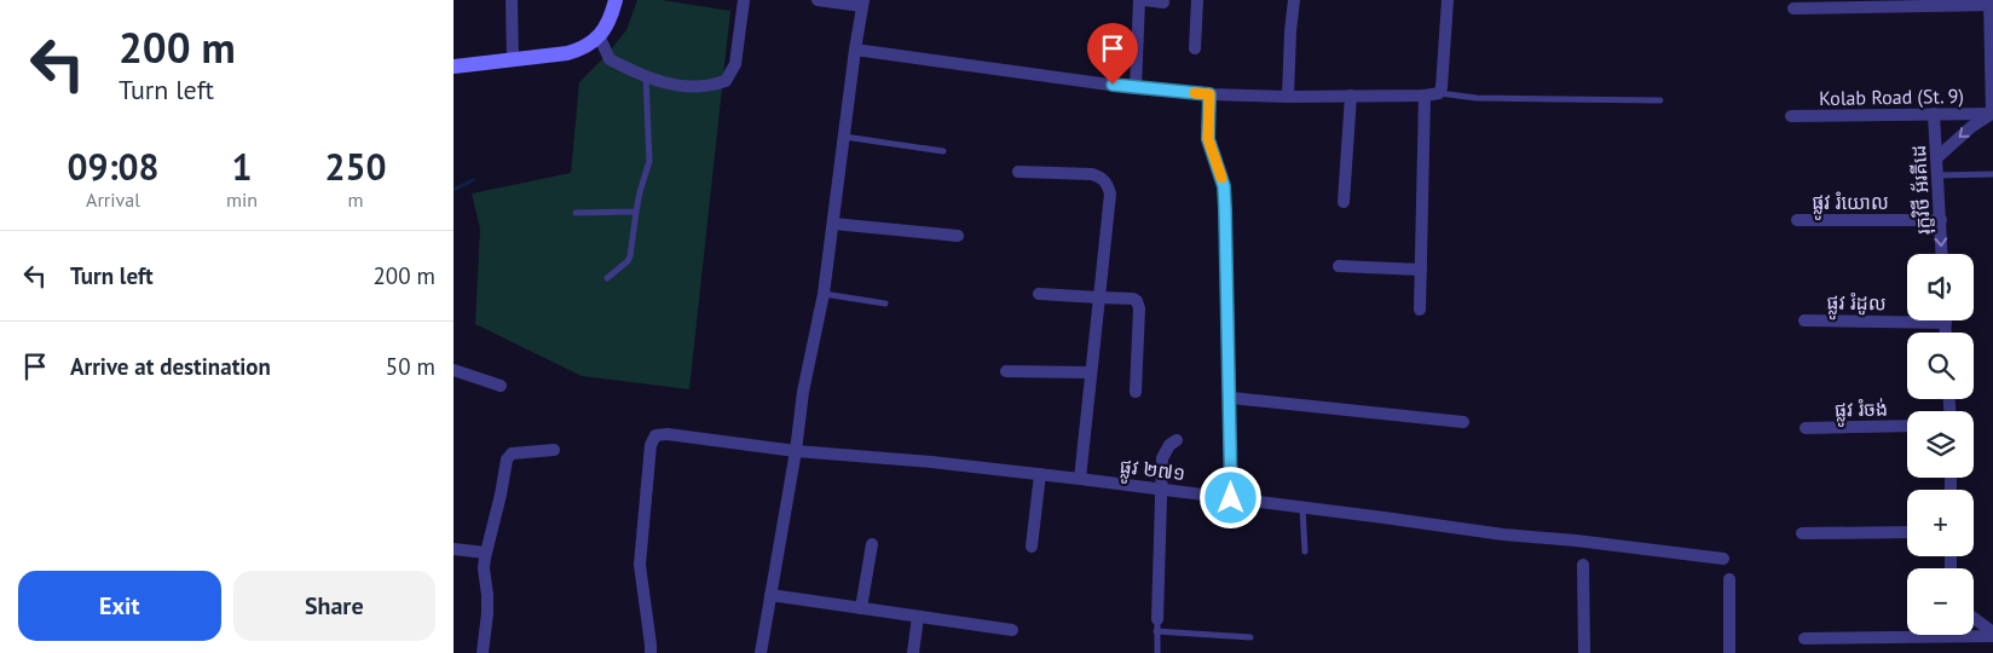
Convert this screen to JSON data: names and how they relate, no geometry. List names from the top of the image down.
{
  "streets": {
    "street": [
      "Kolab Road (St. 9)",
      "រុក្ខវិថី អ័រគីដេ",
      "ផ្លូវ រំយោល",
      "ផ្លូវ រំដូល",
      "ផ្លូវ រំចង់",
      "ផ្លូវ ២៧១"
    ]
  },
  "crossings": [
    ["Kolab Road (St. 9)", "រុក្ខវិថី អ័រគីដេ"],
    ["រុក្ខវិថី អ័រគីដេ", "ផ្លូវ រំយោល"]
  ],
  "page": {
    "turn": ["200 m", "Turn left"],
    "eta": [
      "09:08",
      "Arrival",
      "1",
      "min",
      "250",
      "m"
    ],
    "list": [
      {
        "name": "Turn left",
        "value": "200 m"
      },
      {
        "name": "Arrive at destination",
        "value": "50 m"
      }
    ],
    "map_buttons": ["+", "−"],
    "buttons": ["Exit", "Share"]
  }
}
